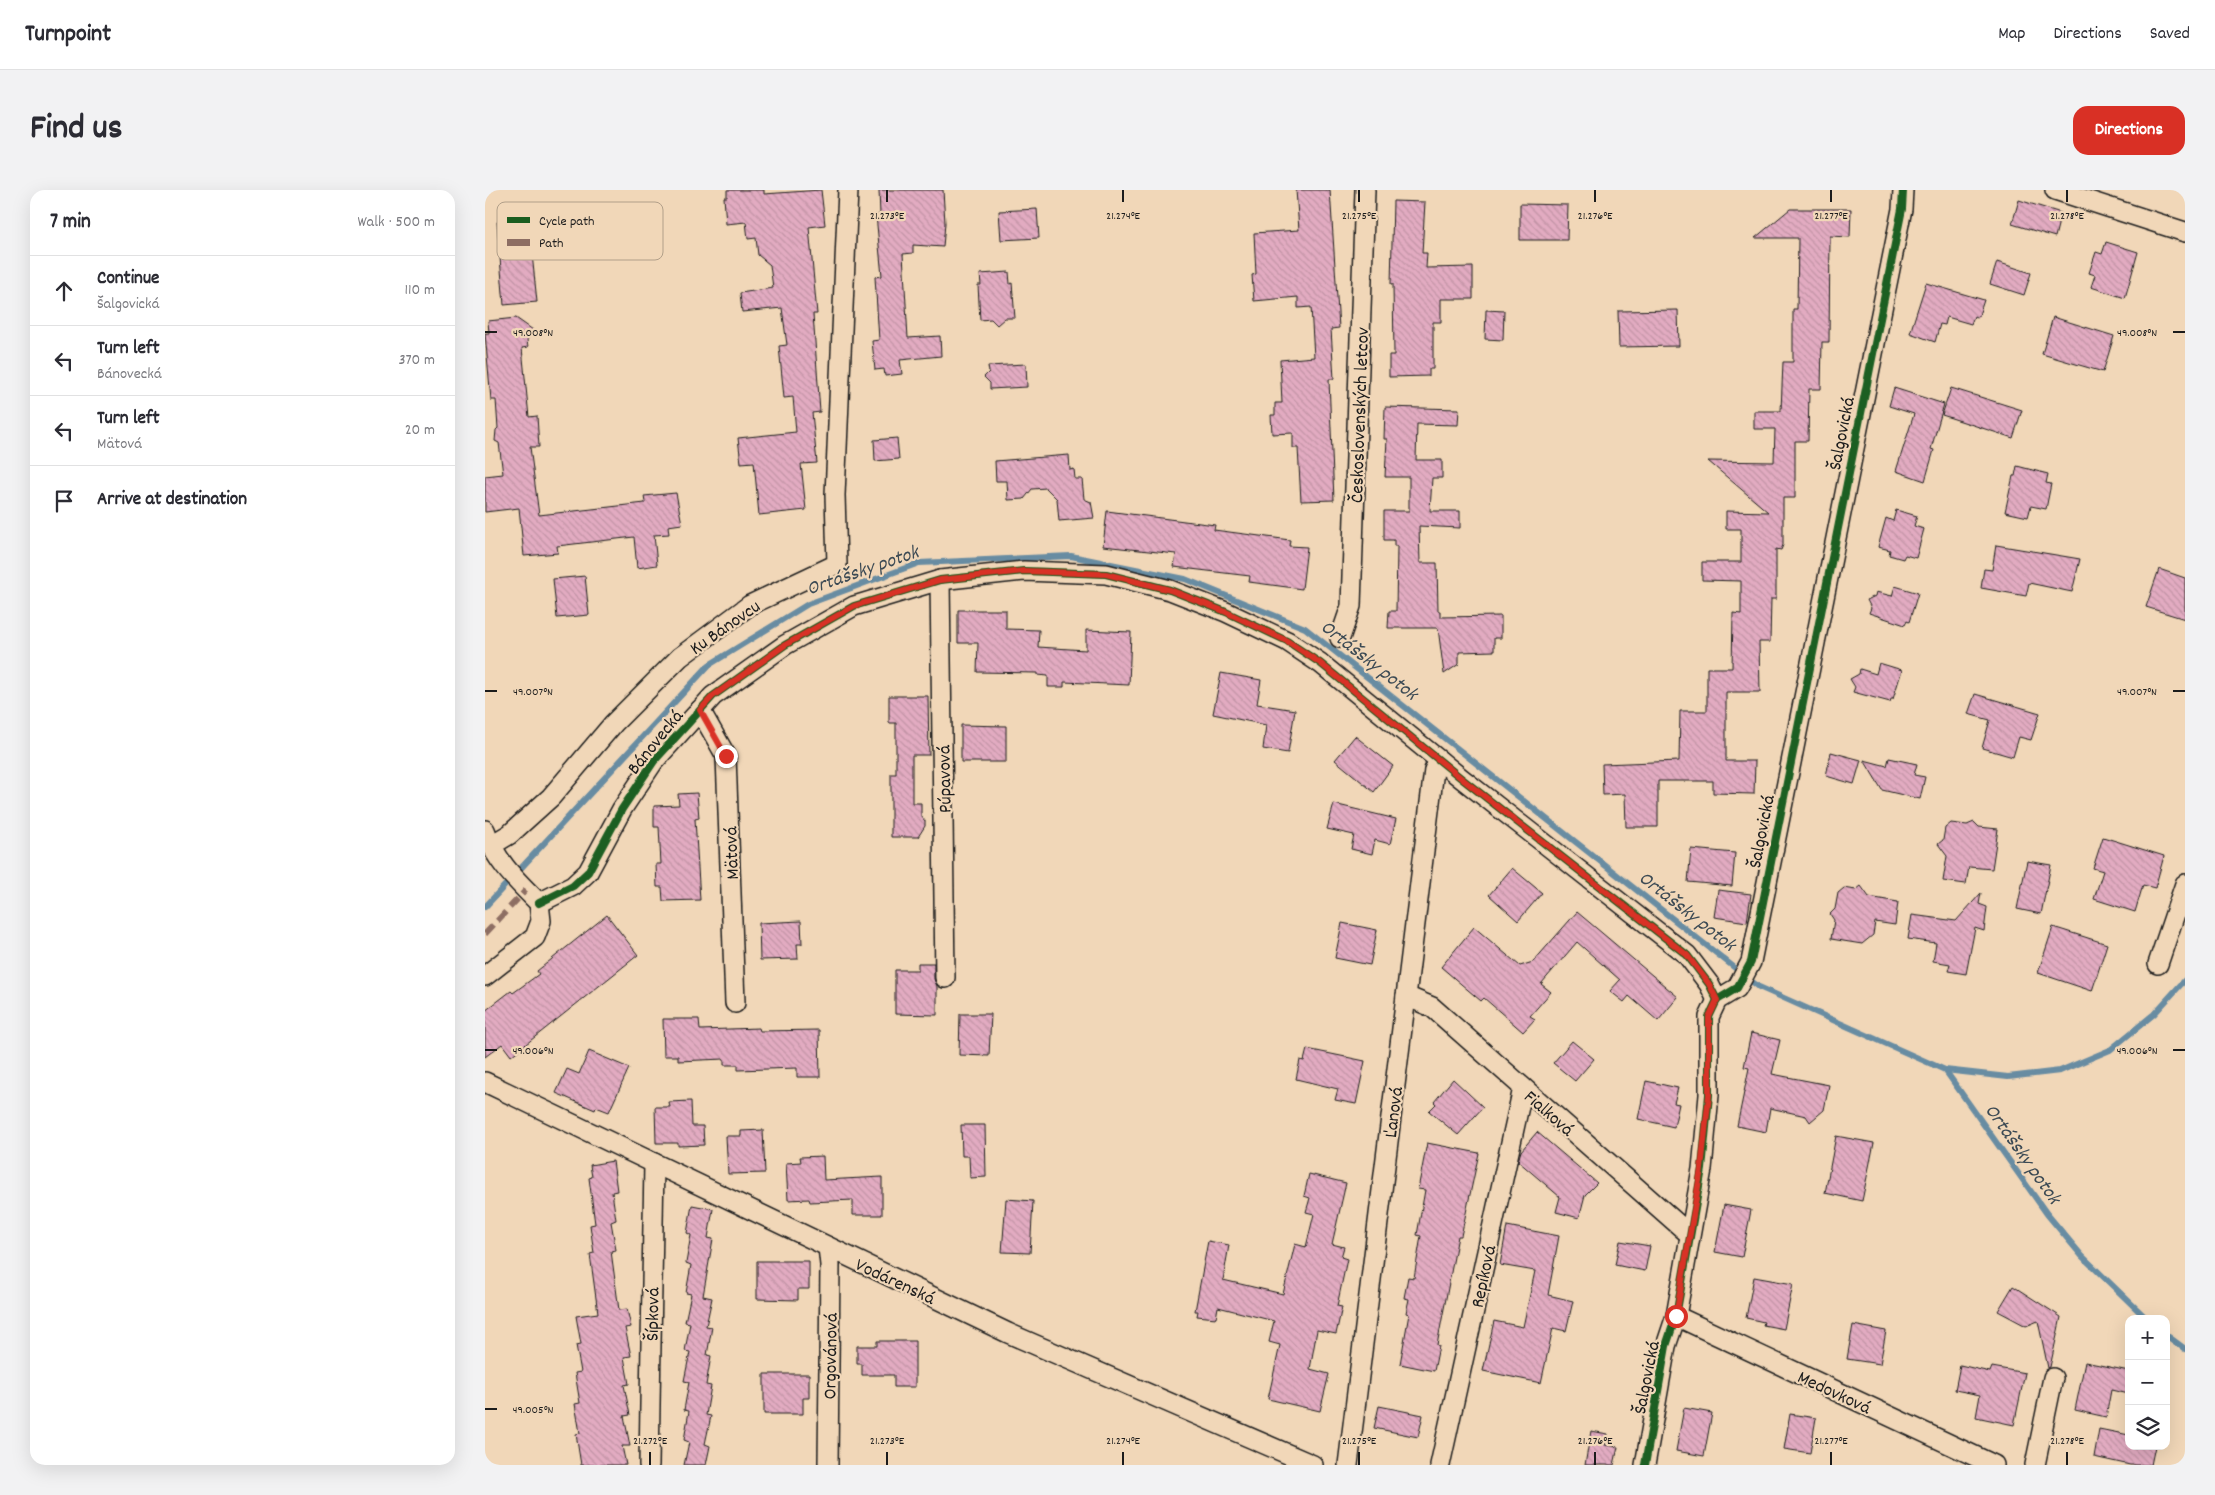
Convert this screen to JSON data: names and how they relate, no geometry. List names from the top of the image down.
{
  "streets": {
    "street": [
      "Československých letcov",
      "Šalgovická",
      "Ku Bánovcu",
      "Bánovecká",
      "Púpavová",
      "Mätová",
      "Ľanová",
      "Fialková",
      "Repíková",
      "Vodárenská",
      "Šípková",
      "Orgovánová",
      "Medovková"
    ]
  },
  "crossings": [
    ["Šalgovická", "Bánovecká"],
    ["Šalgovická", "Fialková"],
    ["Šalgovická", "Medovková"],
    ["Bánovecká", "Púpavová"],
    ["Bánovecká", "Mätová"],
    ["Bánovecká", "Ľanová"],
    ["Ľanová", "Fialková"],
    ["Fialková", "Repíková"],
    ["Vodárenská", "Šípková"],
    ["Vodárenská", "Orgovánová"]
  ],
  "water": ["Ortášsky potok"],
  "legend": ["Cycle path", "Path"],
  "page": {
    "header": "Turnpoint",
    "nav": ["Map", "Directions", "Saved"],
    "title": "Find us",
    "buttons": "Directions",
    "heading": ["7 min", "Walk · 500 m"],
    "list": [
      ["Continue", "Šalgovická", "110 m"],
      ["Turn left", "Bánovecká", "370 m"],
      ["Turn left", "Mätová", "20 m"],
      "Arrive at destination"
    ],
    "map_buttons": ["+", "−"]
  },
  "coordinates": [
    "21.273°E",
    "21.274°E",
    "21.275°E",
    "21.276°E",
    "21.277°E",
    "21.278°E",
    "49.008°N",
    "49.007°N",
    "49.006°N",
    "49.005°N",
    "21.272°E"
  ]
}
